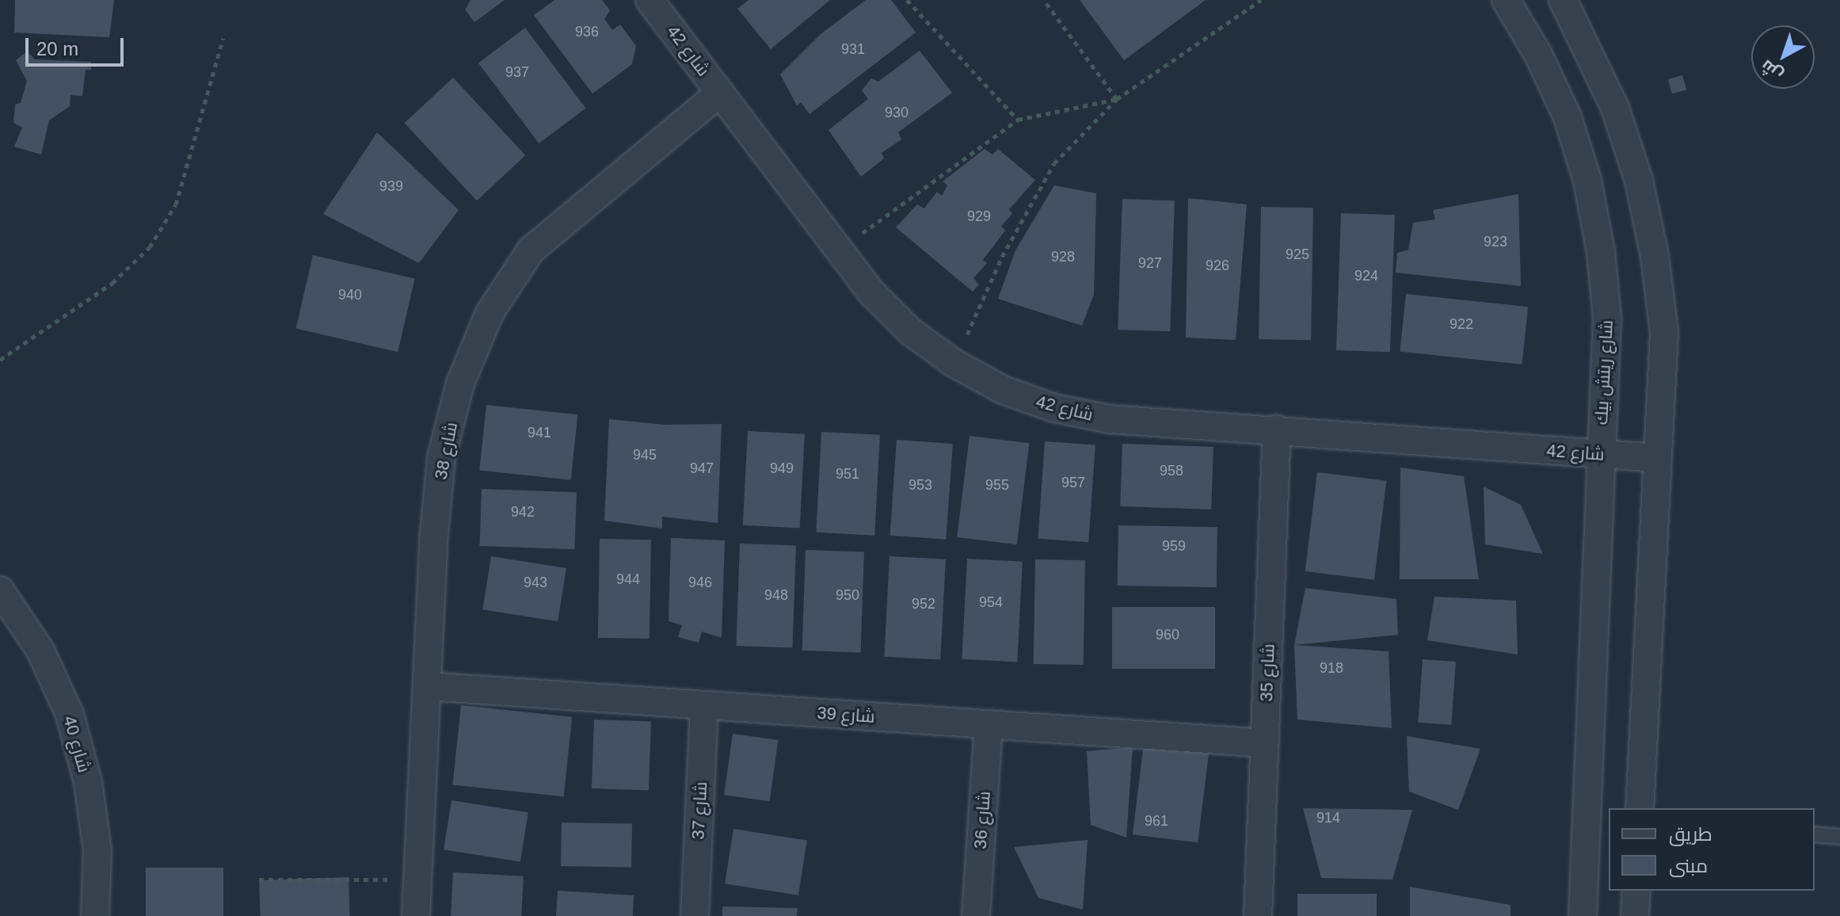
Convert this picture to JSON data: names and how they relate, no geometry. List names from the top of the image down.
{
  "streets": {
    "street": [
      "شارع 42",
      "شارع ريتش بيك",
      "شارع 38",
      "شارع 35",
      "شارع 39",
      "شارع 40",
      "شارع 37",
      "شارع 36"
    ]
  },
  "crossings": [
    ["شارع 42", "شارع ريتش بيك"],
    ["شارع 42", "شارع 38"],
    ["شارع 42", "شارع 35"],
    ["شارع 38", "شارع 39"],
    ["شارع 35", "شارع 39"],
    ["شارع 39", "شارع 37"],
    ["شارع 39", "شارع 36"]
  ],
  "house_numbers": [
    "936",
    "931",
    "937",
    "930",
    "939",
    "929",
    "923",
    "925",
    "928",
    "927",
    "926",
    "924",
    "940",
    "922",
    "941",
    "945",
    "947",
    "949",
    "958",
    "951",
    "957",
    "953",
    "955",
    "942",
    "959",
    "944",
    "943",
    "946",
    "948",
    "950",
    "954",
    "952",
    "960",
    "918",
    "914",
    "961"
  ],
  "legend": ["طريق", "مبنى"],
  "scale_bar": "20 m",
  "north": "bottom left"
}
